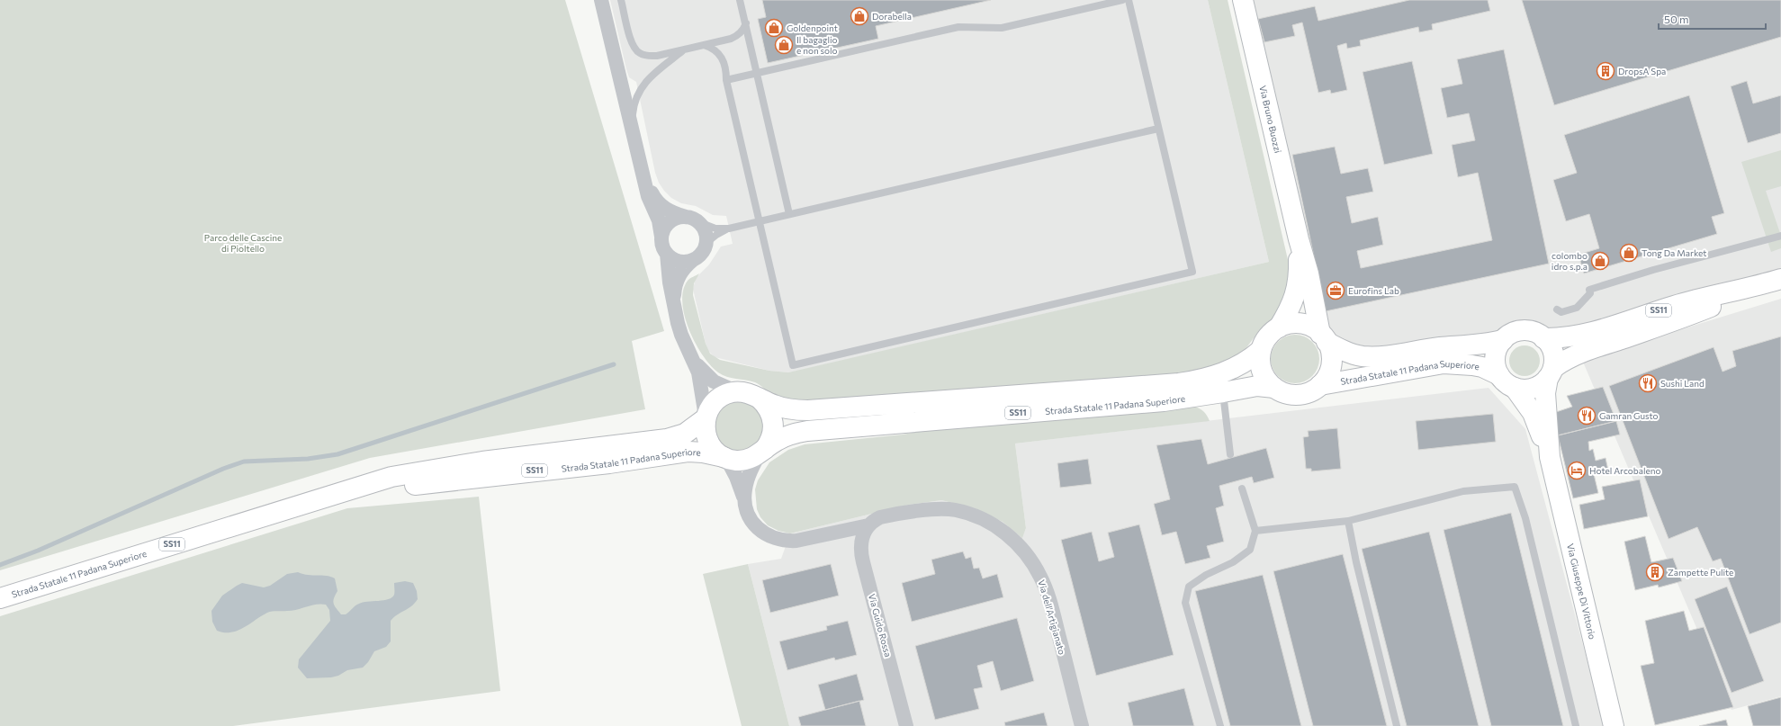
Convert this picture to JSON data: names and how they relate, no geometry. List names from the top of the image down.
{
  "streets": {
    "main road": [
      "Via Bruno Buozzi",
      "SS11",
      "Strada Statale 11 Padana Superiore",
      "Via Giuseppe Di Vittorio"
    ],
    "street": ["Via dell'Artigianato", "Via Guido Rossa"]
  },
  "crossings": [
    ["Via Bruno Buozzi", "SS11"],
    ["Via Bruno Buozzi", "Strada Statale 11 Padana Superiore"],
    ["SS11", "Strada Statale 11 Padana Superiore"],
    ["SS11", "Via Giuseppe Di Vittorio"],
    ["Strada Statale 11 Padana Superiore", "Via Giuseppe Di Vittorio"],
    ["Strada Statale 11 Padana Superiore", "Via dell'Artigianato"],
    ["Via dell'Artigianato", "Via Guido Rossa"]
  ],
  "parks": ["Parco delle Cascine di Pioltello"],
  "places": {
    "shop": [
      "Dorabella",
      "Goldenpoint",
      "Il bagaglio e non solo",
      "Tong Da Market",
      "colombo idro s.p.a"
    ],
    "building": ["DropsA Spa", "Zampette Pulite"],
    "office": ["Eurofins Lab"],
    "restaurant": ["Sushi Land", "Gamran Gusto"],
    "hotel": ["Hotel Arcobaleno"]
  },
  "scale_bar": "50 m"
}
